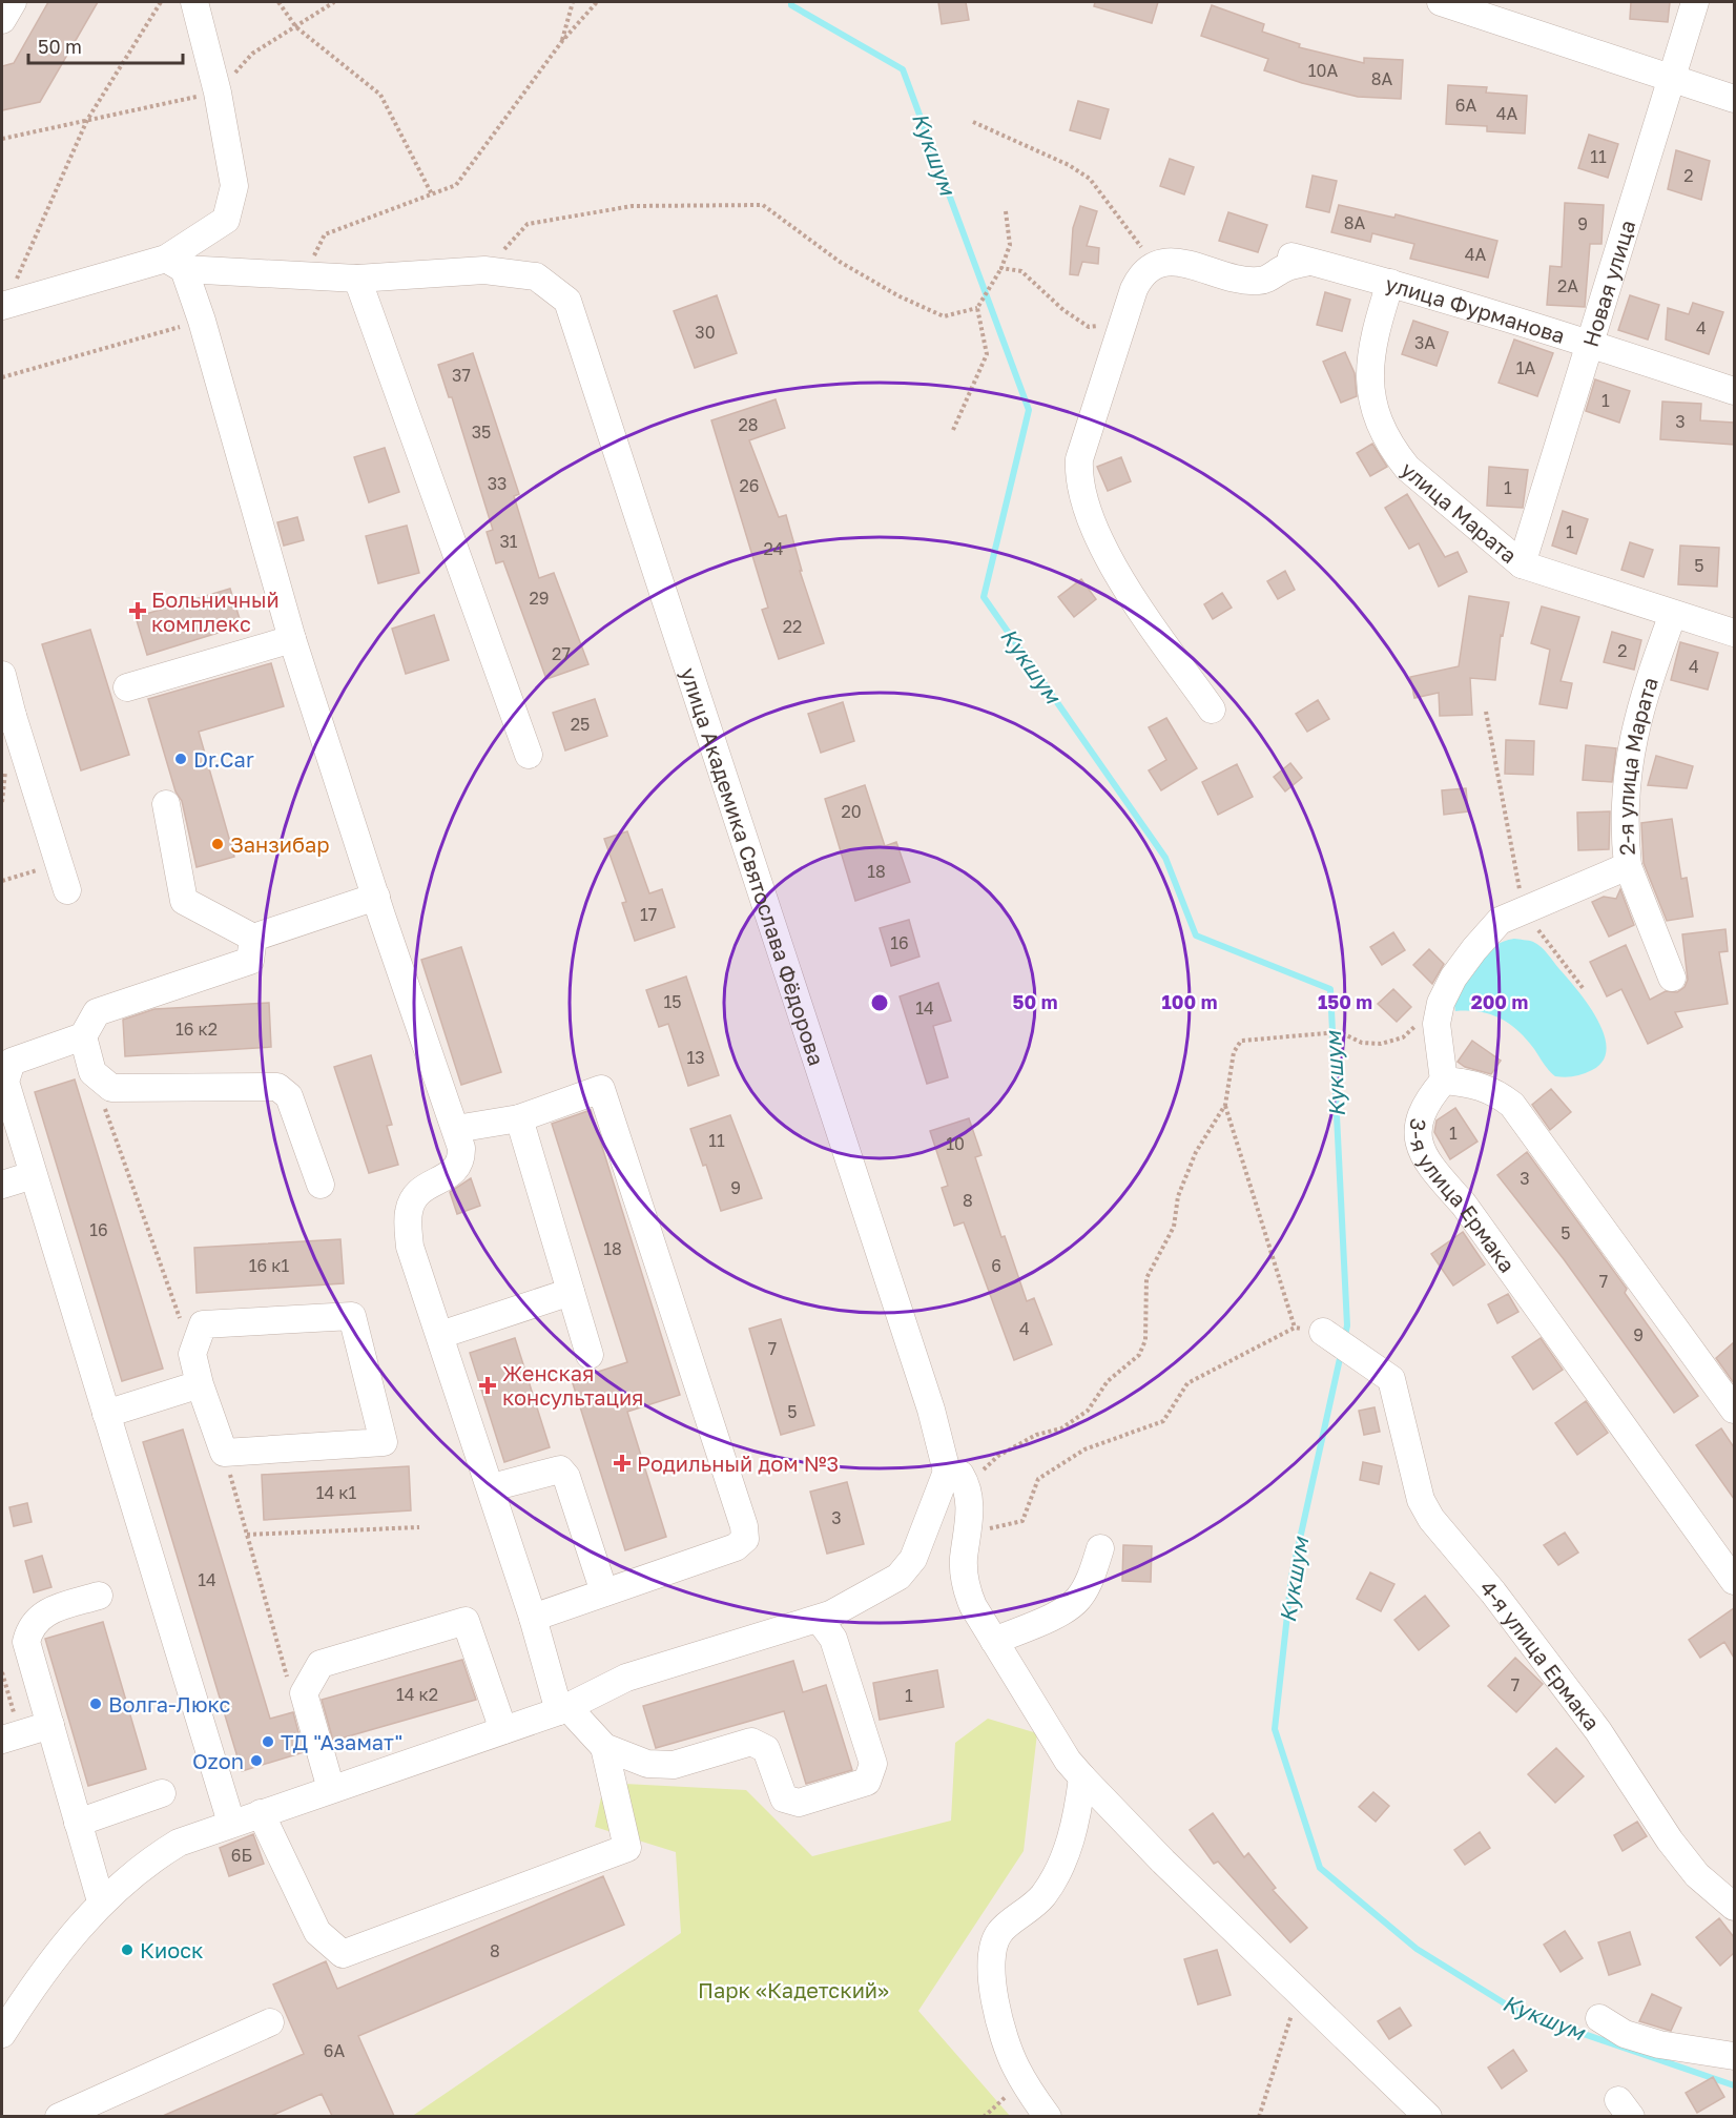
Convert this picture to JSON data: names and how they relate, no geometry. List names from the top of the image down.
{
  "streets": {
    "street": [
      "Новая улица",
      "улица Фурманова",
      "улица Марата",
      "2-я улица Марата",
      "улица Академика Святослава Фёдорова",
      "3-я улица Ермака",
      "4-я улица Ермака"
    ]
  },
  "crossings": [
    ["Новая улица", "улица Фурманова"],
    ["Новая улица", "улица Марата"],
    ["улица Фурманова", "улица Марата"],
    ["улица Марата", "2-я улица Марата"],
    ["2-я улица Марата", "3-я улица Ермака"]
  ],
  "water": ["Кукшум"],
  "parks": ["Парк «Кадетский»"],
  "places": {
    "health": ["Больничный комплекс", "Женская консультация", "Родильный дом №3"],
    "other": [
      "Dr.Car",
      "Занзибар",
      "Волга-Люкс",
      "ТД \"Азамат\"",
      "Ozon",
      "Киоск"
    ]
  },
  "house_numbers": [
    "10А",
    "8А",
    "6А",
    "4А",
    "11",
    "2",
    "8А",
    "9",
    "4А",
    "2А",
    "4",
    "30",
    "3А",
    "1А",
    "37",
    "1",
    "3",
    "28",
    "35",
    "33",
    "26",
    "1",
    "1",
    "31",
    "24",
    "5",
    "29",
    "22",
    "2",
    "27",
    "4",
    "25",
    "20",
    "18",
    "17",
    "16",
    "15",
    "14",
    "16 к2",
    "13",
    "1",
    "11",
    "10",
    "3",
    "9",
    "8",
    "16",
    "5",
    "18",
    "16 к1",
    "6",
    "7",
    "4",
    "9",
    "7",
    "5",
    "14 к1",
    "3",
    "14",
    "7",
    "14 к2",
    "1",
    "6Б",
    "8",
    "6А"
  ],
  "scale_bar": "50 m",
  "rings": [
    "50 m",
    "100 m",
    "150 m",
    "200 m"
  ]
}
